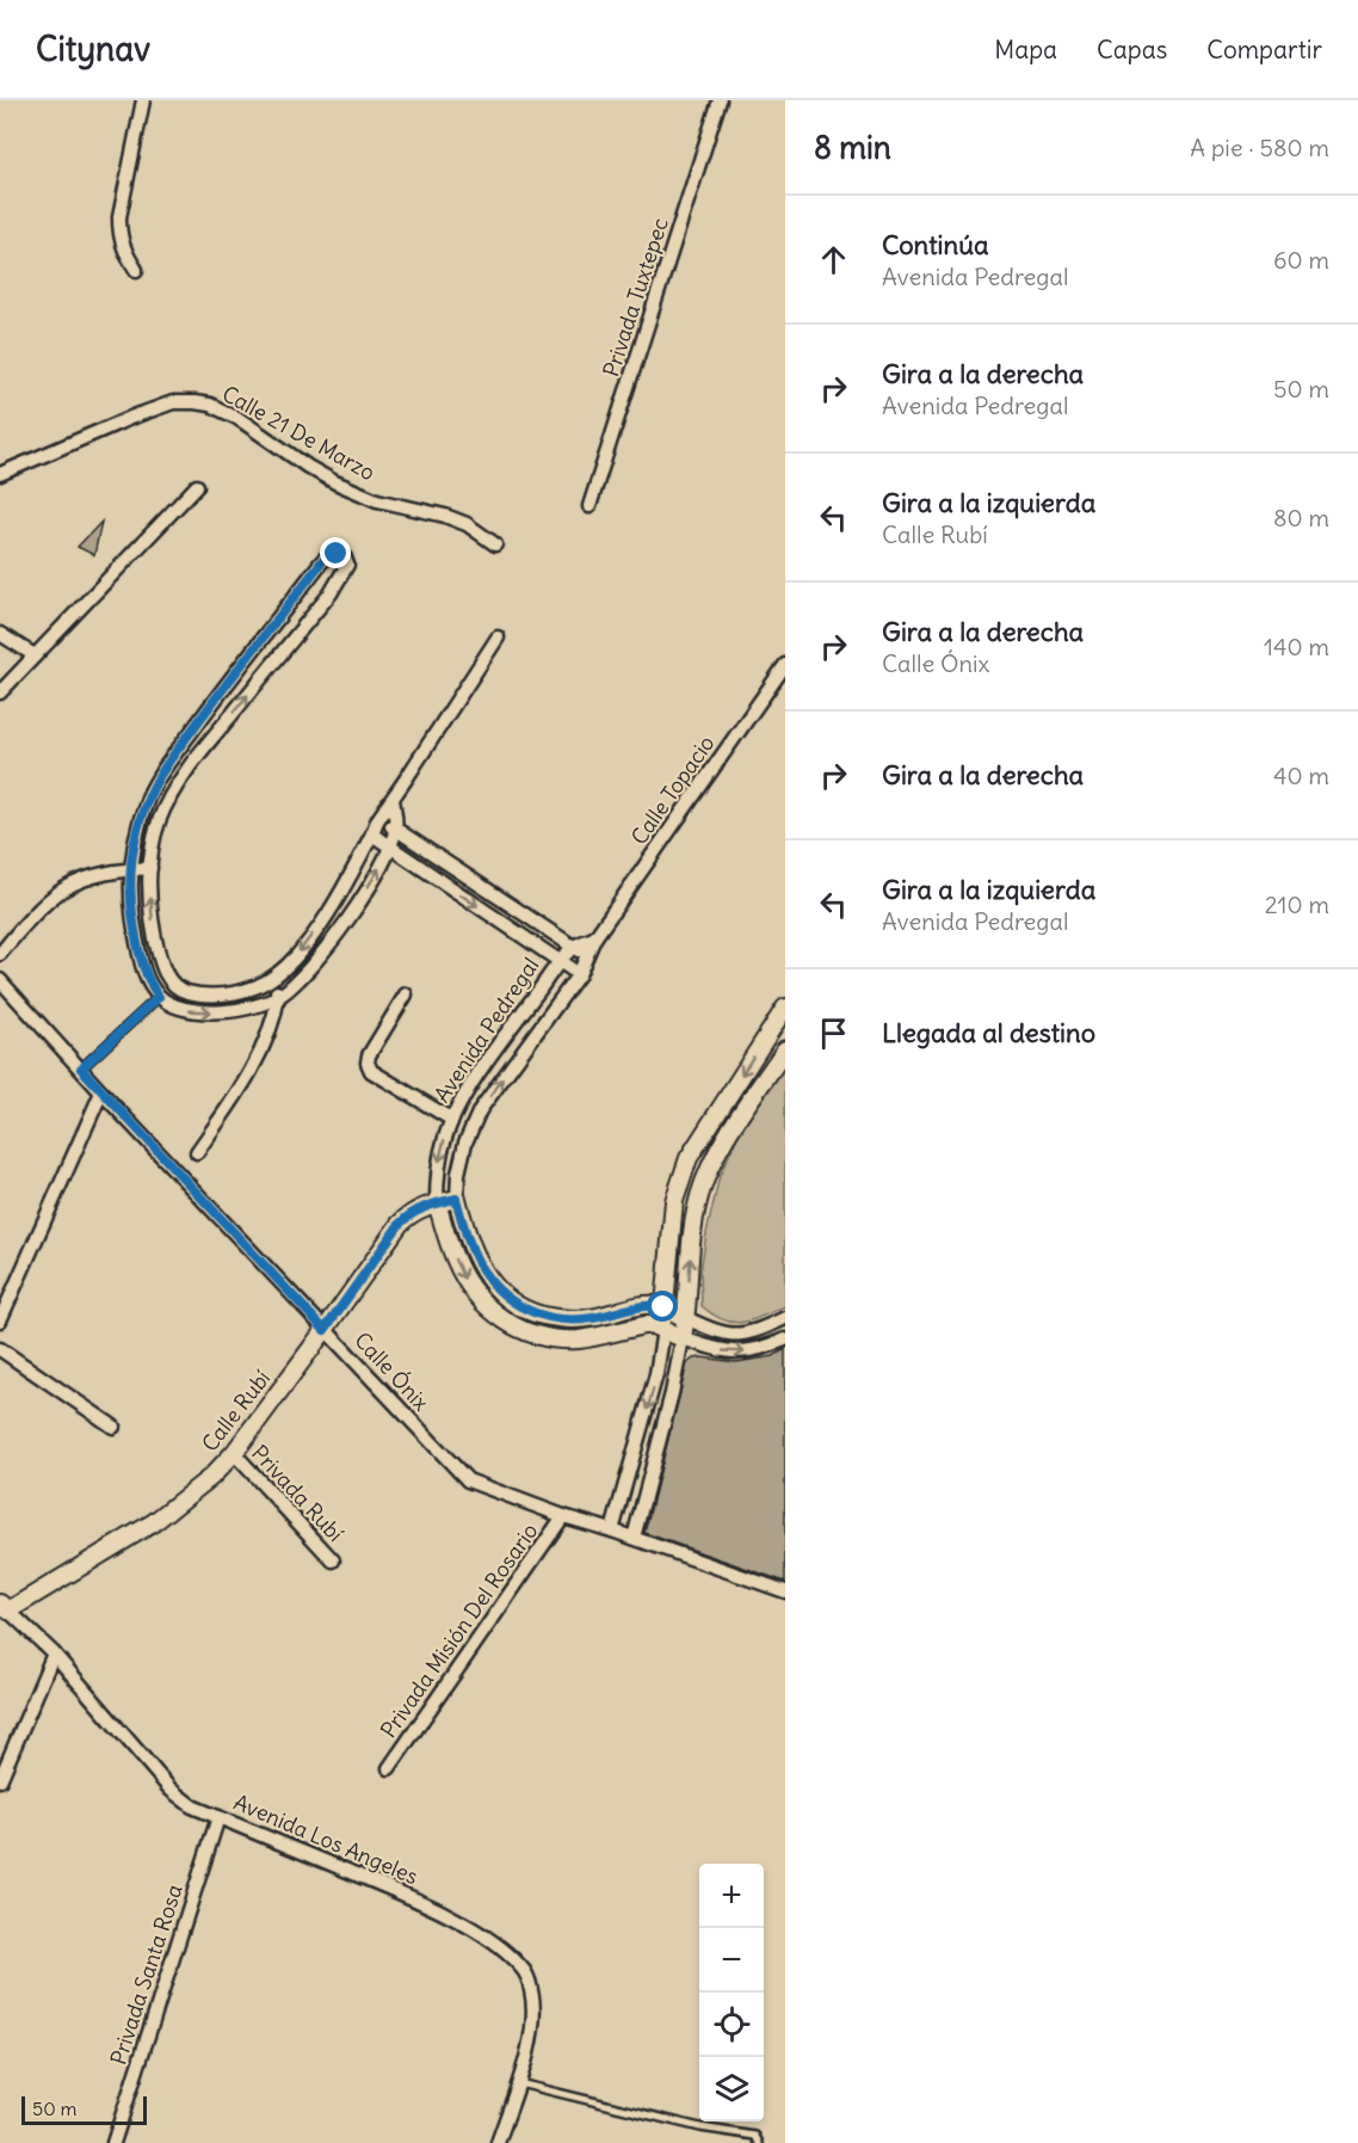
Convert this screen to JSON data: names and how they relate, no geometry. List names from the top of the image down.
{
  "streets": {
    "street": [
      "Privada Tuxtepec",
      "Calle 21 De Marzo",
      "Calle Topacio",
      "Avenida Pedregal",
      "Calle Ónix",
      "Calle Rubí",
      "Privada Rubí",
      "Privada Misión Del Rosario",
      "Avenida Los Angeles",
      "Privada Santa Rosa"
    ]
  },
  "crossings": [
    ["Calle Topacio", "Avenida Pedregal"],
    ["Avenida Pedregal", "Calle Rubí"],
    ["Calle Ónix", "Calle Rubí"],
    ["Calle Ónix", "Privada Misión Del Rosario"],
    ["Calle Rubí", "Privada Rubí"],
    ["Calle Rubí", "Avenida Los Angeles"],
    ["Avenida Los Angeles", "Privada Santa Rosa"]
  ],
  "scale_bar": "50 m",
  "page": {
    "header": "Citynav",
    "nav": ["Mapa", "Capas", "Compartir"],
    "heading": ["8 min", "A pie · 580 m"],
    "list": [
      ["Continúa", "Avenida Pedregal", "60 m"],
      ["Gira a la derecha", "Avenida Pedregal", "50 m"],
      ["Gira a la izquierda", "Calle Rubí", "80 m"],
      ["Gira a la derecha", "Calle Ónix", "140 m"],
      ["Gira a la derecha", "40 m"],
      ["Gira a la izquierda", "Avenida Pedregal", "210 m"],
      "Llegada al destino"
    ],
    "map_buttons": ["+", "−"],
    "scale": "50 m"
  }
}
